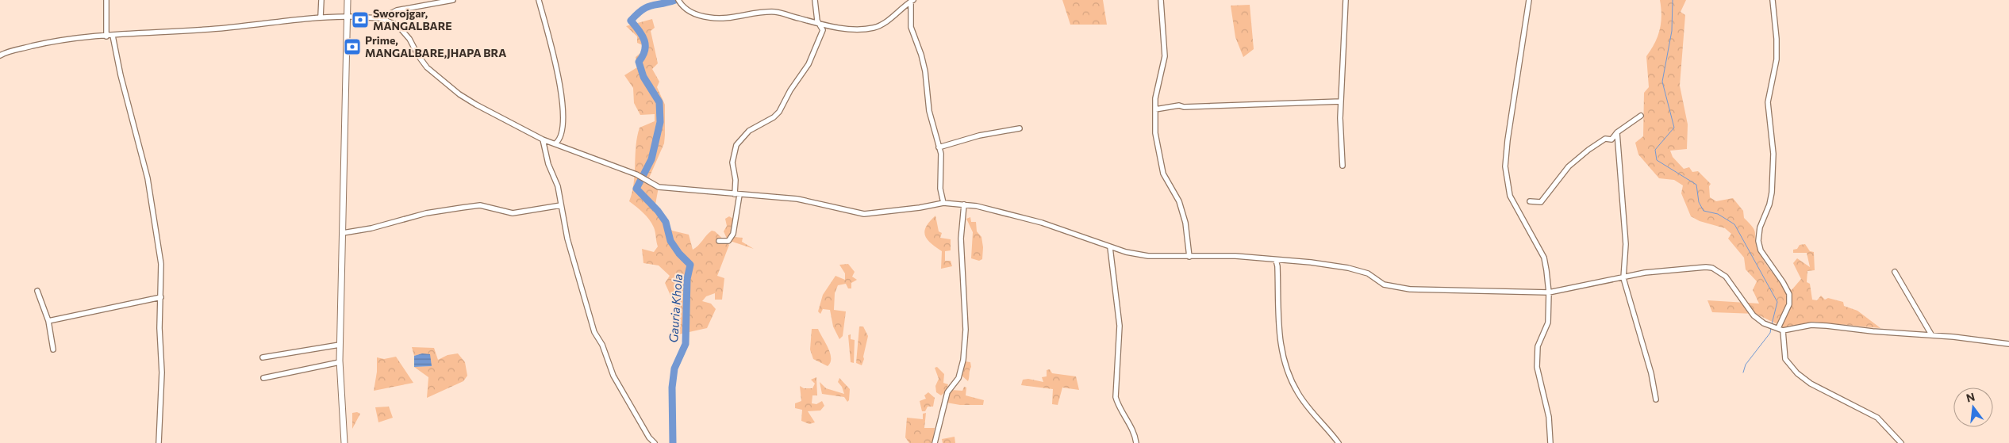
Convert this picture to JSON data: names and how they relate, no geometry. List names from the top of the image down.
{
  "water": ["Gauria Khola"],
  "places": {
    "bank": ["Sworojgar, MANGALBARE", "Prime, MANGALBARE,JHAPA BRA"]
  },
  "north": "top"
}
